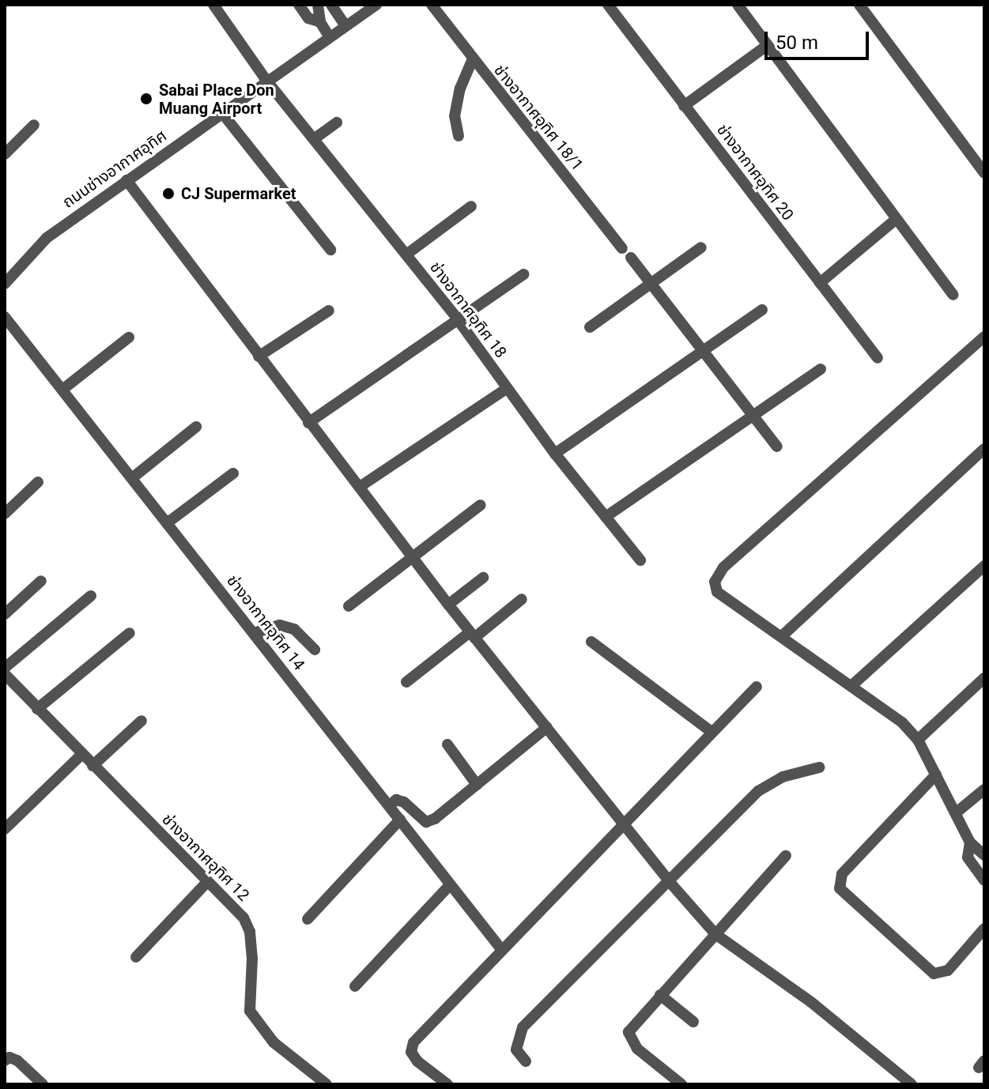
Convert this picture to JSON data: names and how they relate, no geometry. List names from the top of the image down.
{
  "streets": {
    "street": [
      "ช่างอากาศอุทิศ 18/1",
      "ถนนช่างอากาศอุทิศ",
      "ช่างอากาศอุทิศ 20",
      "ช่างอากาศอุทิศ 18",
      "ช่างอากาศอุทิศ 14",
      "ช่างอากาศอุทิศ 12"
    ]
  },
  "crossings": [
    ["ถนนช่างอากาศอุทิศ", "ช่างอากาศอุทิศ 18"]
  ],
  "places": ["Sabai Place Don Muang Airport", "CJ Supermarket"],
  "scale_bar": "50 m"
}
